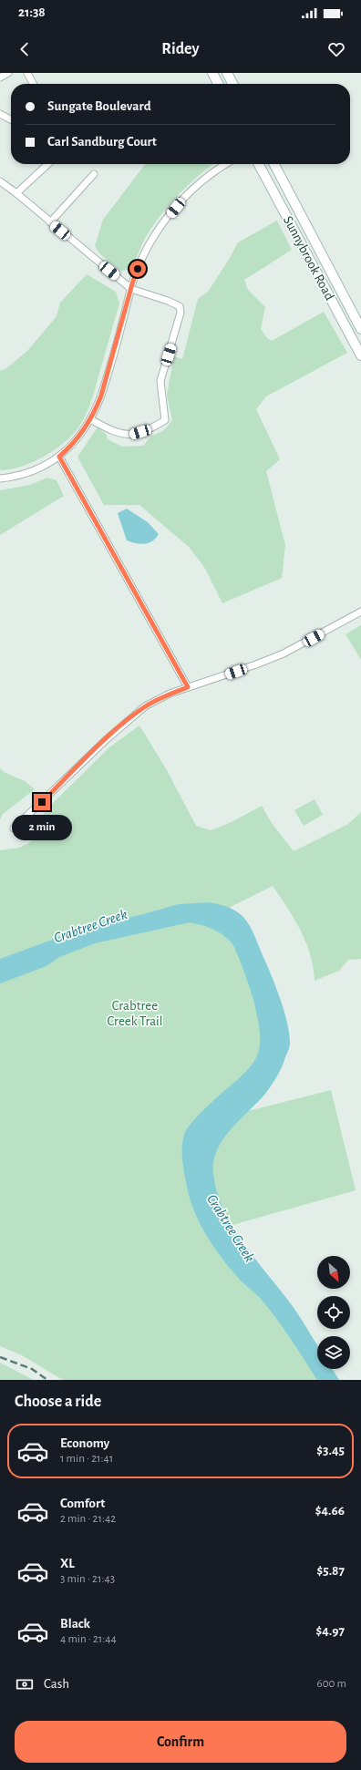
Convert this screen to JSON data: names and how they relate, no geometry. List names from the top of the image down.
{
  "streets": {
    "main road": ["Sunnybrook Road"]
  },
  "water": ["Crabtree Creek"],
  "parks": ["Crabtree Creek Trail"],
  "north": "bottom right",
  "page": {
    "status": "21:38",
    "header": "Ridey",
    "banner": ["Sungate Boulevard", "Carl Sandburg Court"],
    "bubble": "2 min",
    "heading": "Choose a ride",
    "list": [
      {
        "name": "Economy",
        "note": "1 min · 21:41",
        "value": "$3.45"
      },
      {
        "name": "Comfort",
        "note": "2 min · 21:42",
        "value": "$4.66"
      },
      {
        "name": "XL",
        "note": "3 min · 21:43",
        "value": "$5.87"
      },
      {
        "name": "Black",
        "note": "4 min · 21:44",
        "value": "$4.97"
      }
    ],
    "pay": ["Cash", "600 m"],
    "buttons": "Confirm"
  }
}
